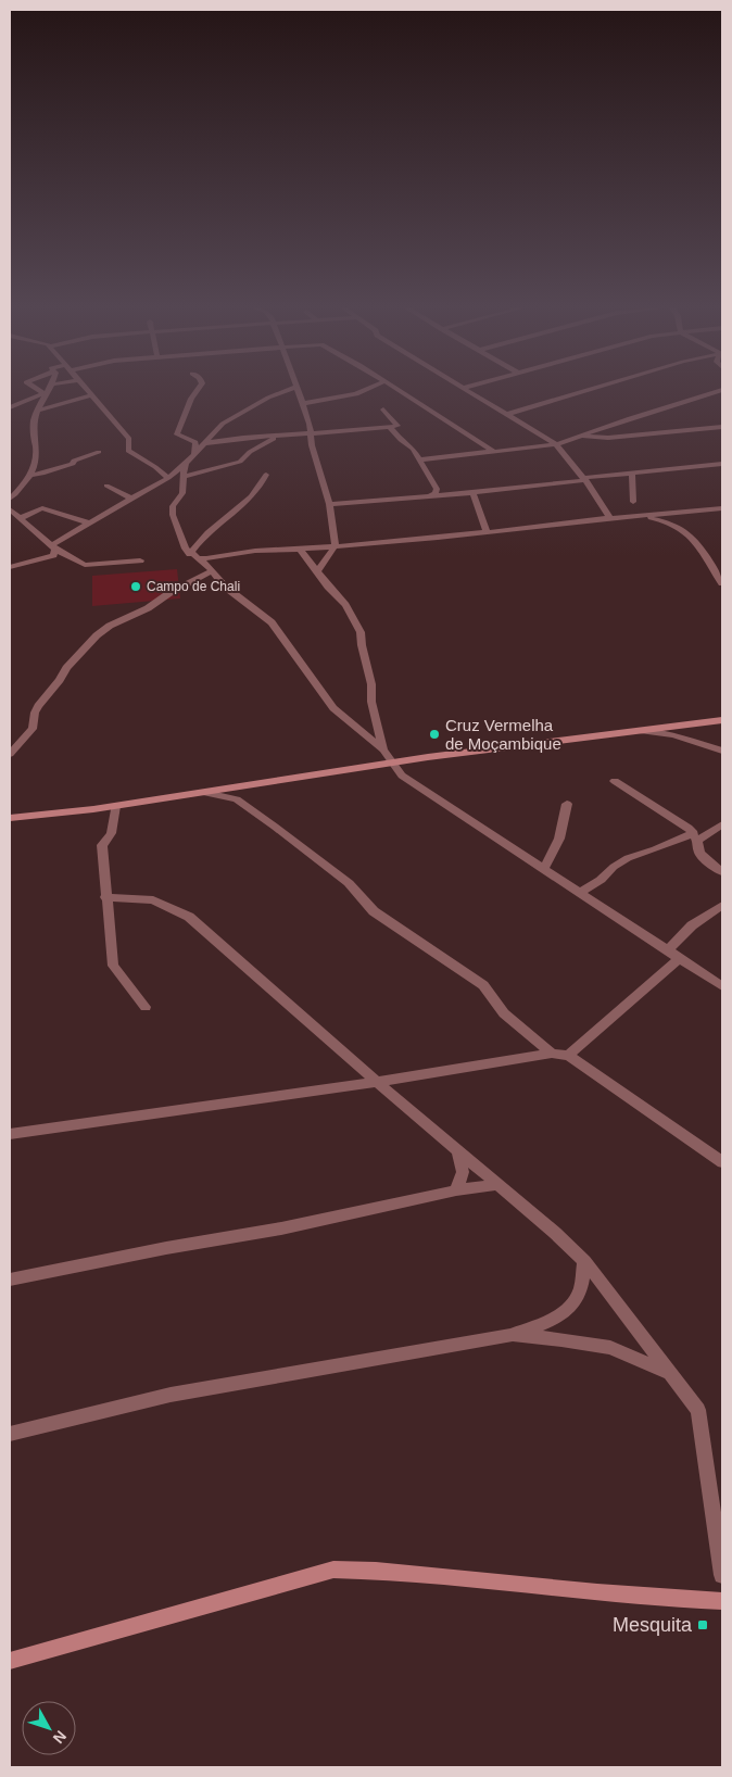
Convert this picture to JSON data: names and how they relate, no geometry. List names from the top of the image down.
{
  "places": {
    "other": ["Campo de Chali", "Cruz Vermelha de Moçambique"],
    "transit": ["Mesquita"]
  },
  "north": "bottom right"
}
